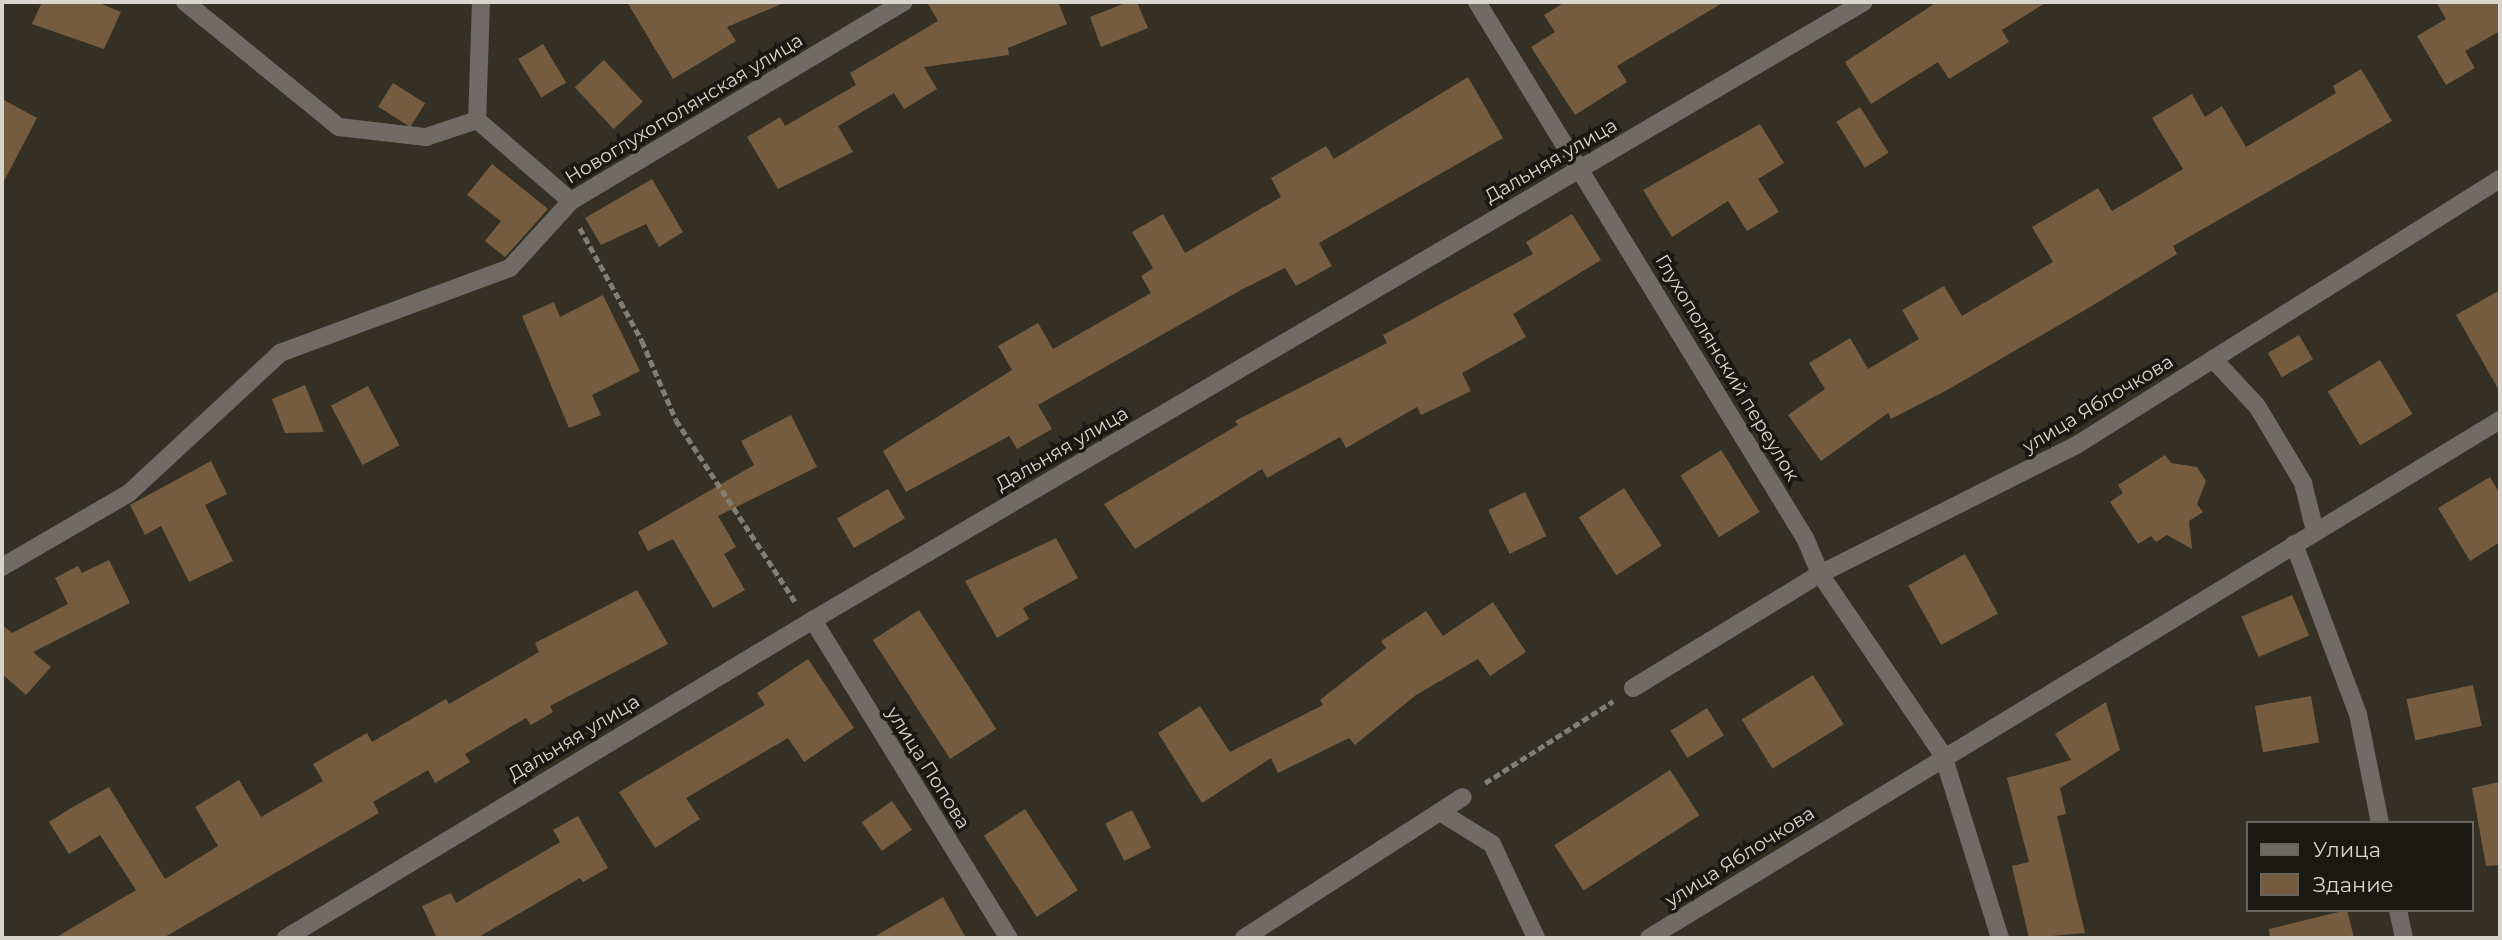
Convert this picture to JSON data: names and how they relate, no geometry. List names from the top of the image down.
{
  "streets": {
    "street": [
      "Новоглухополянская улица",
      "Дальняя улица",
      "Глухополянский переулок",
      "улица Яблочкова",
      "улица Попова"
    ]
  },
  "crossings": [
    ["Дальняя улица", "Глухополянский переулок"],
    ["Дальняя улица", "улица Попова"],
    ["Глухополянский переулок", "улица Яблочкова"]
  ],
  "legend": ["Улица", "Здание"]
}
